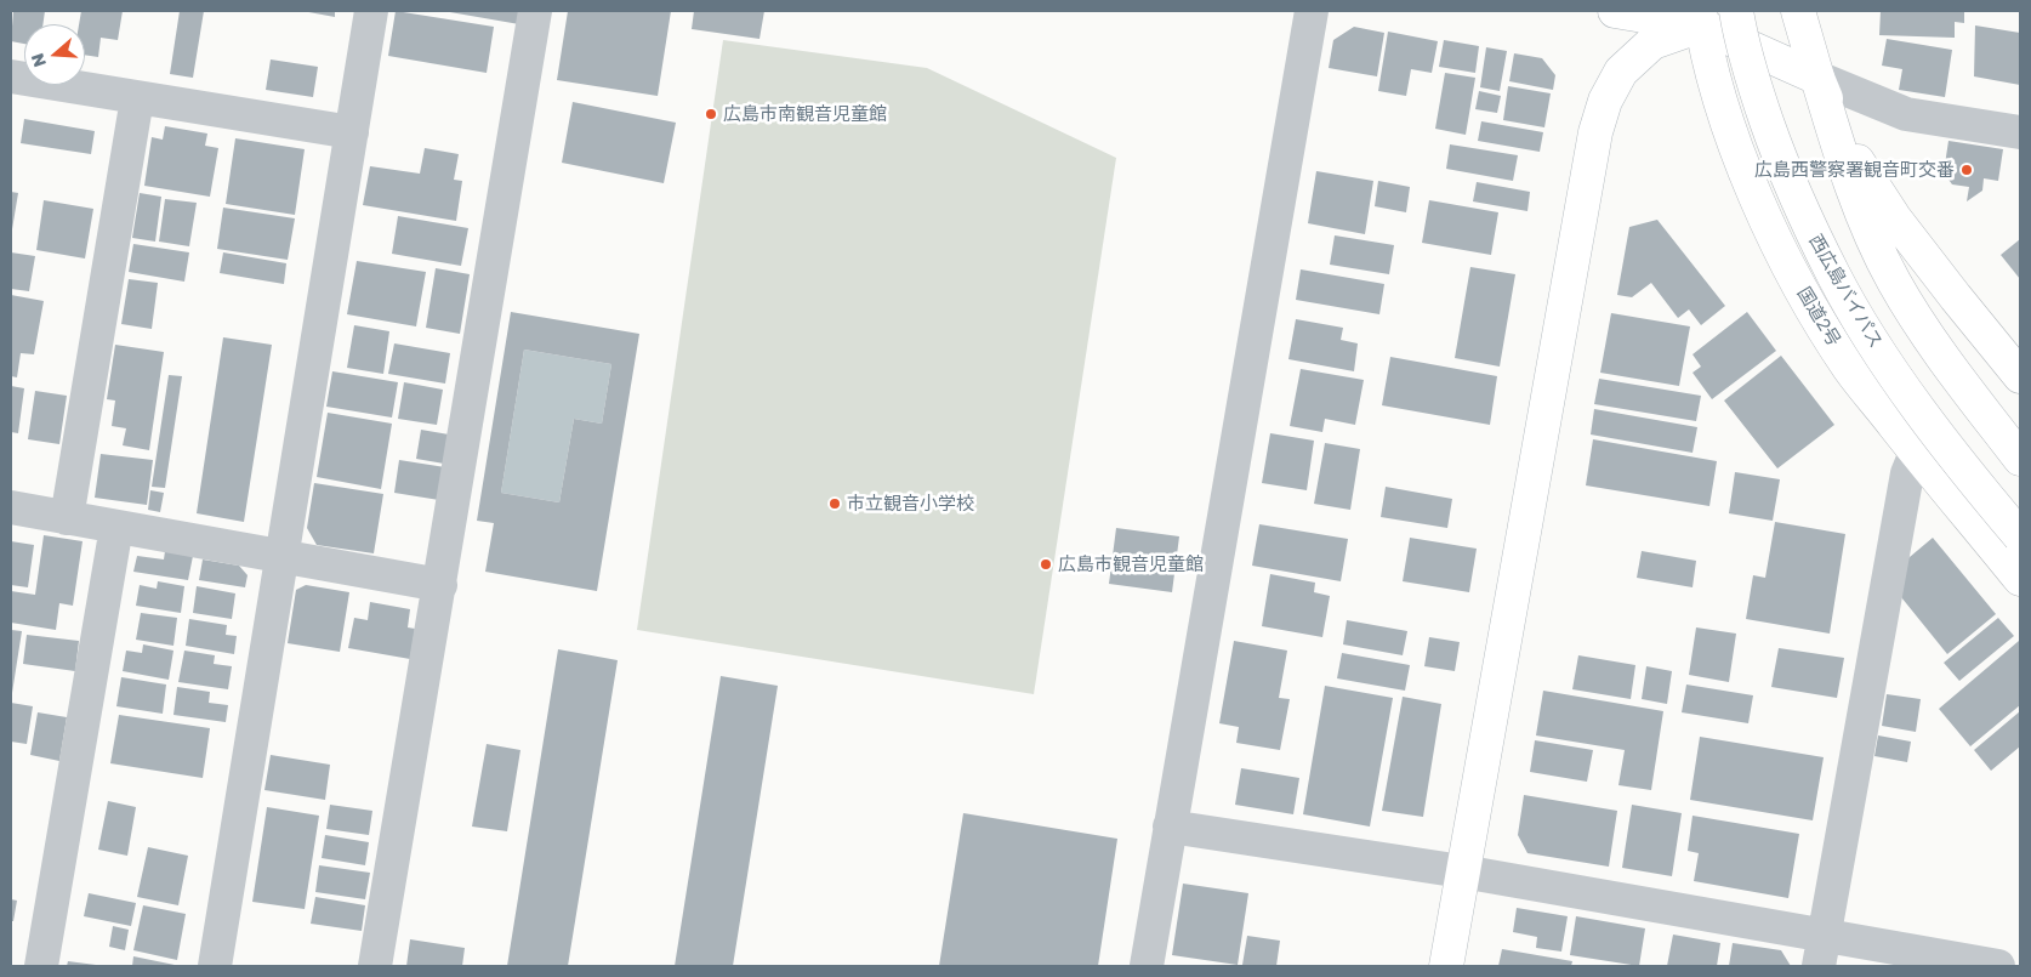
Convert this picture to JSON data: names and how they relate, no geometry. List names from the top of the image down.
{
  "streets": {
    "main road": ["西広島バイパス", "国道2号"]
  },
  "places": [
    "広島市南観音児童館",
    "広島西警察署観音町交番",
    "市立観音小学校",
    "広島市観音児童館"
  ],
  "north": "left"
}
